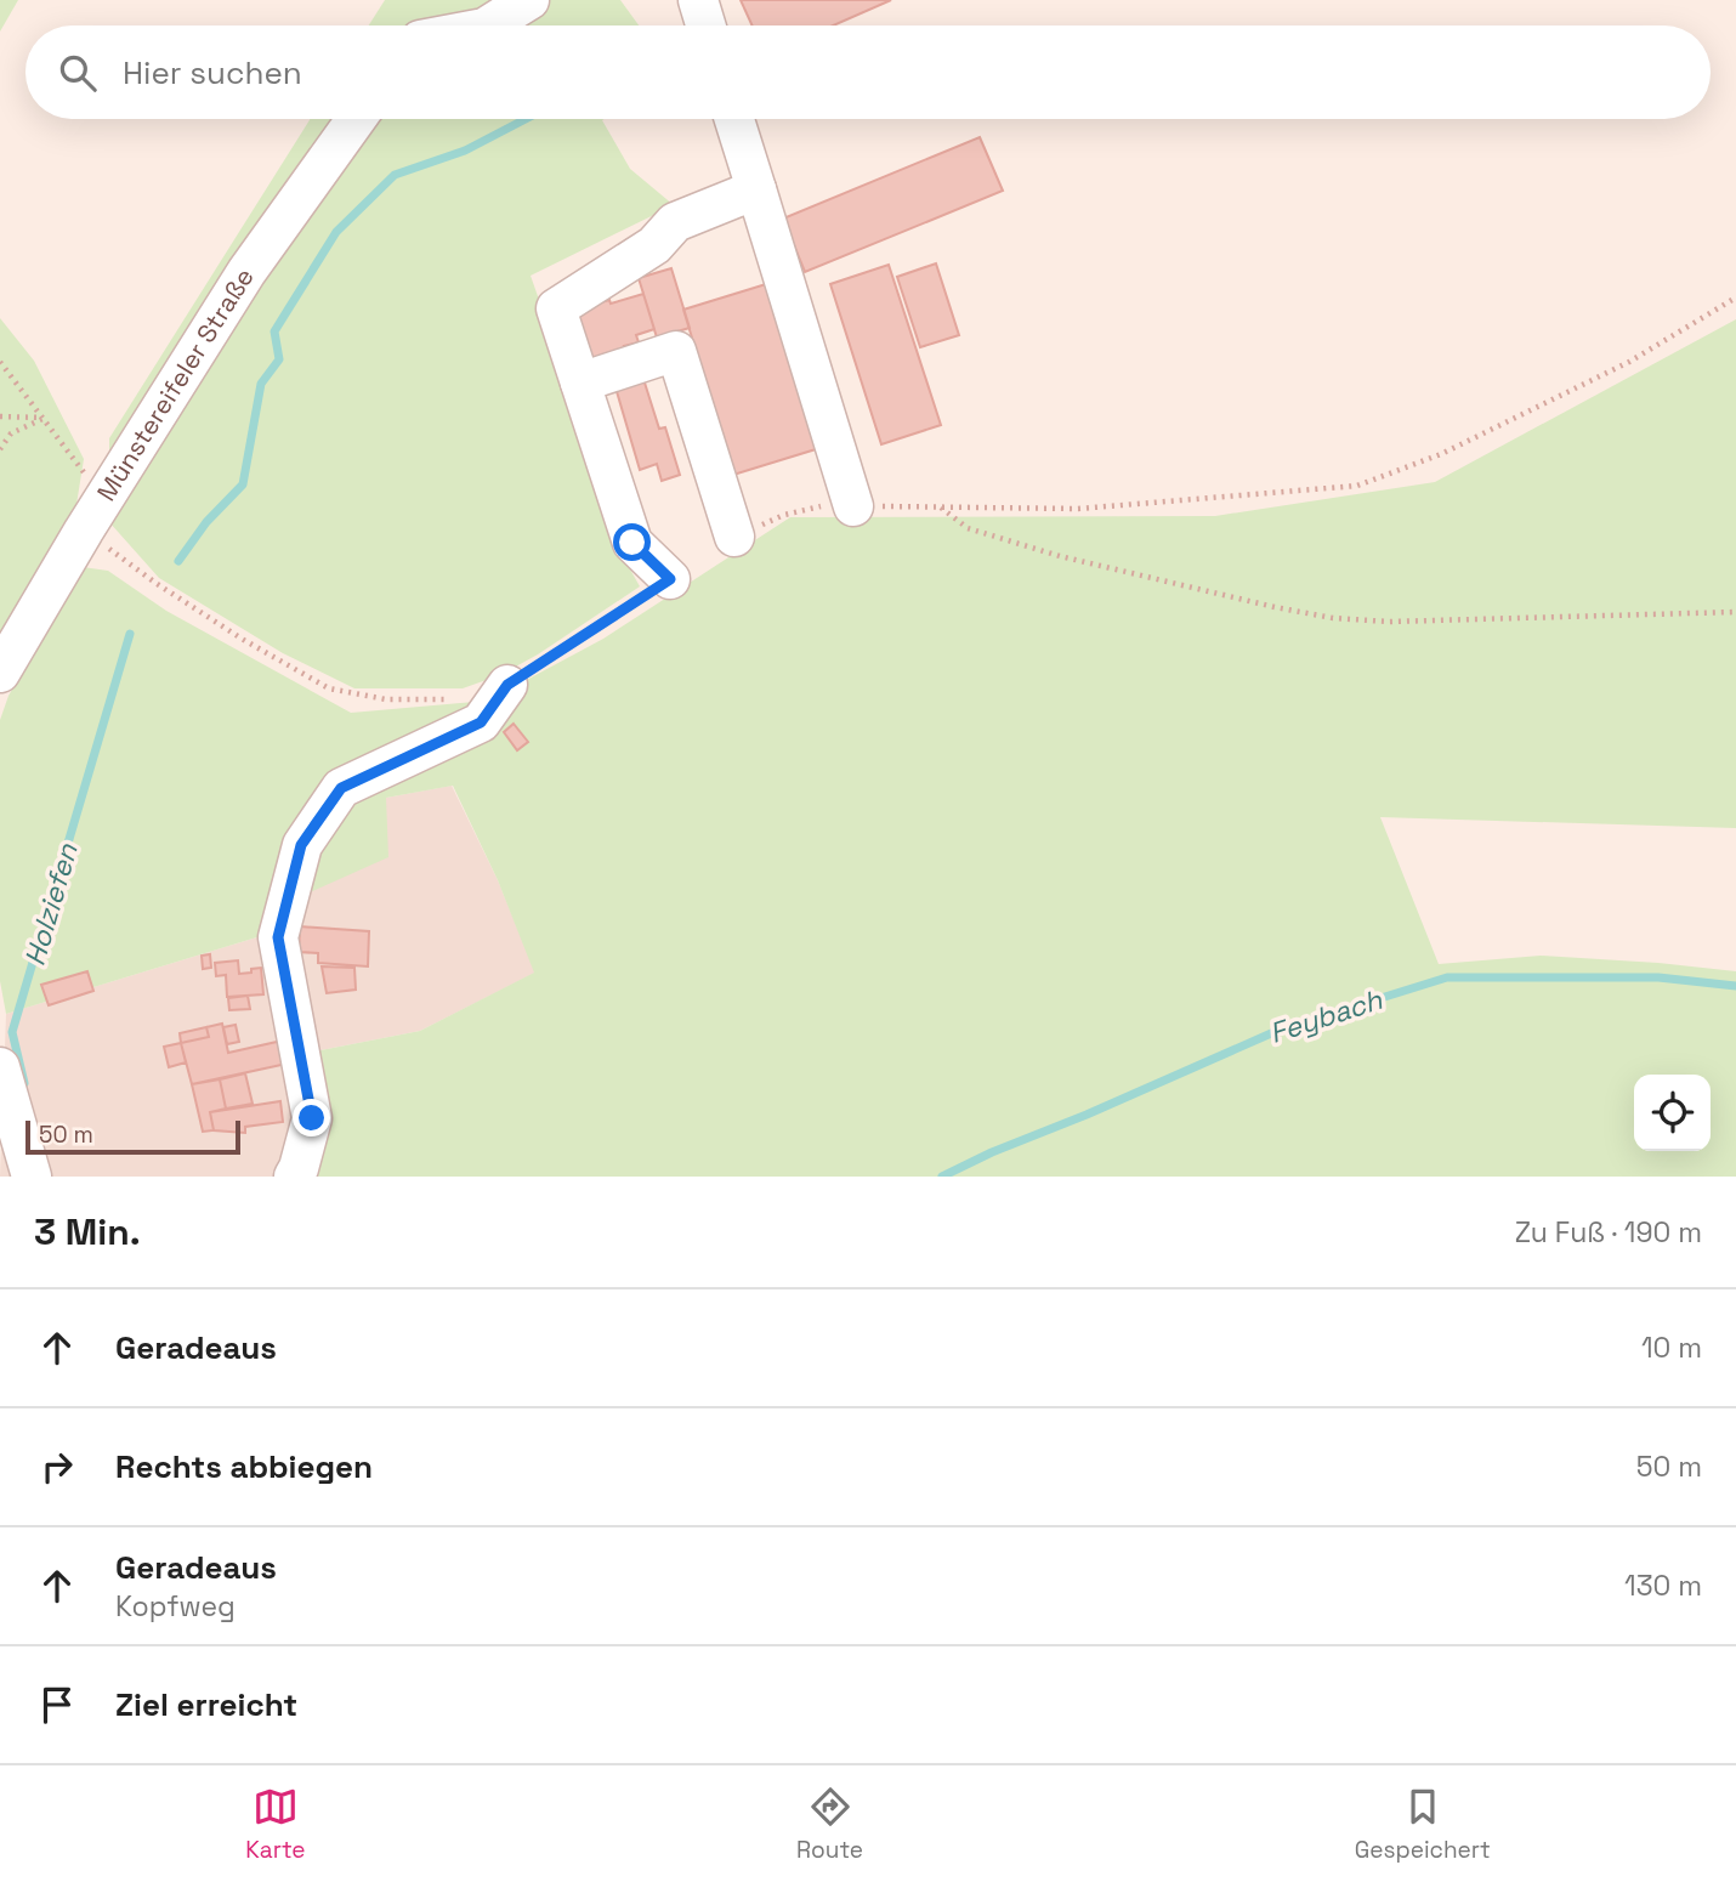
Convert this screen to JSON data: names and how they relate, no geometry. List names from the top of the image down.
{
  "streets": {
    "street": ["Münstereifeler Straße"]
  },
  "water": ["Holziefen", "Feybach"],
  "scale_bar": "50 m",
  "page": {
    "search": "Hier suchen",
    "scale": "50 m",
    "heading": ["3 Min.", "Zu Fuß · 190 m"],
    "list": [
      ["Geradeaus", "10 m"],
      ["Rechts abbiegen", "50 m"],
      ["Geradeaus", "Kopfweg", "130 m"],
      "Ziel erreicht"
    ],
    "nav": ["Karte", "Route", "Gespeichert"]
  }
}
